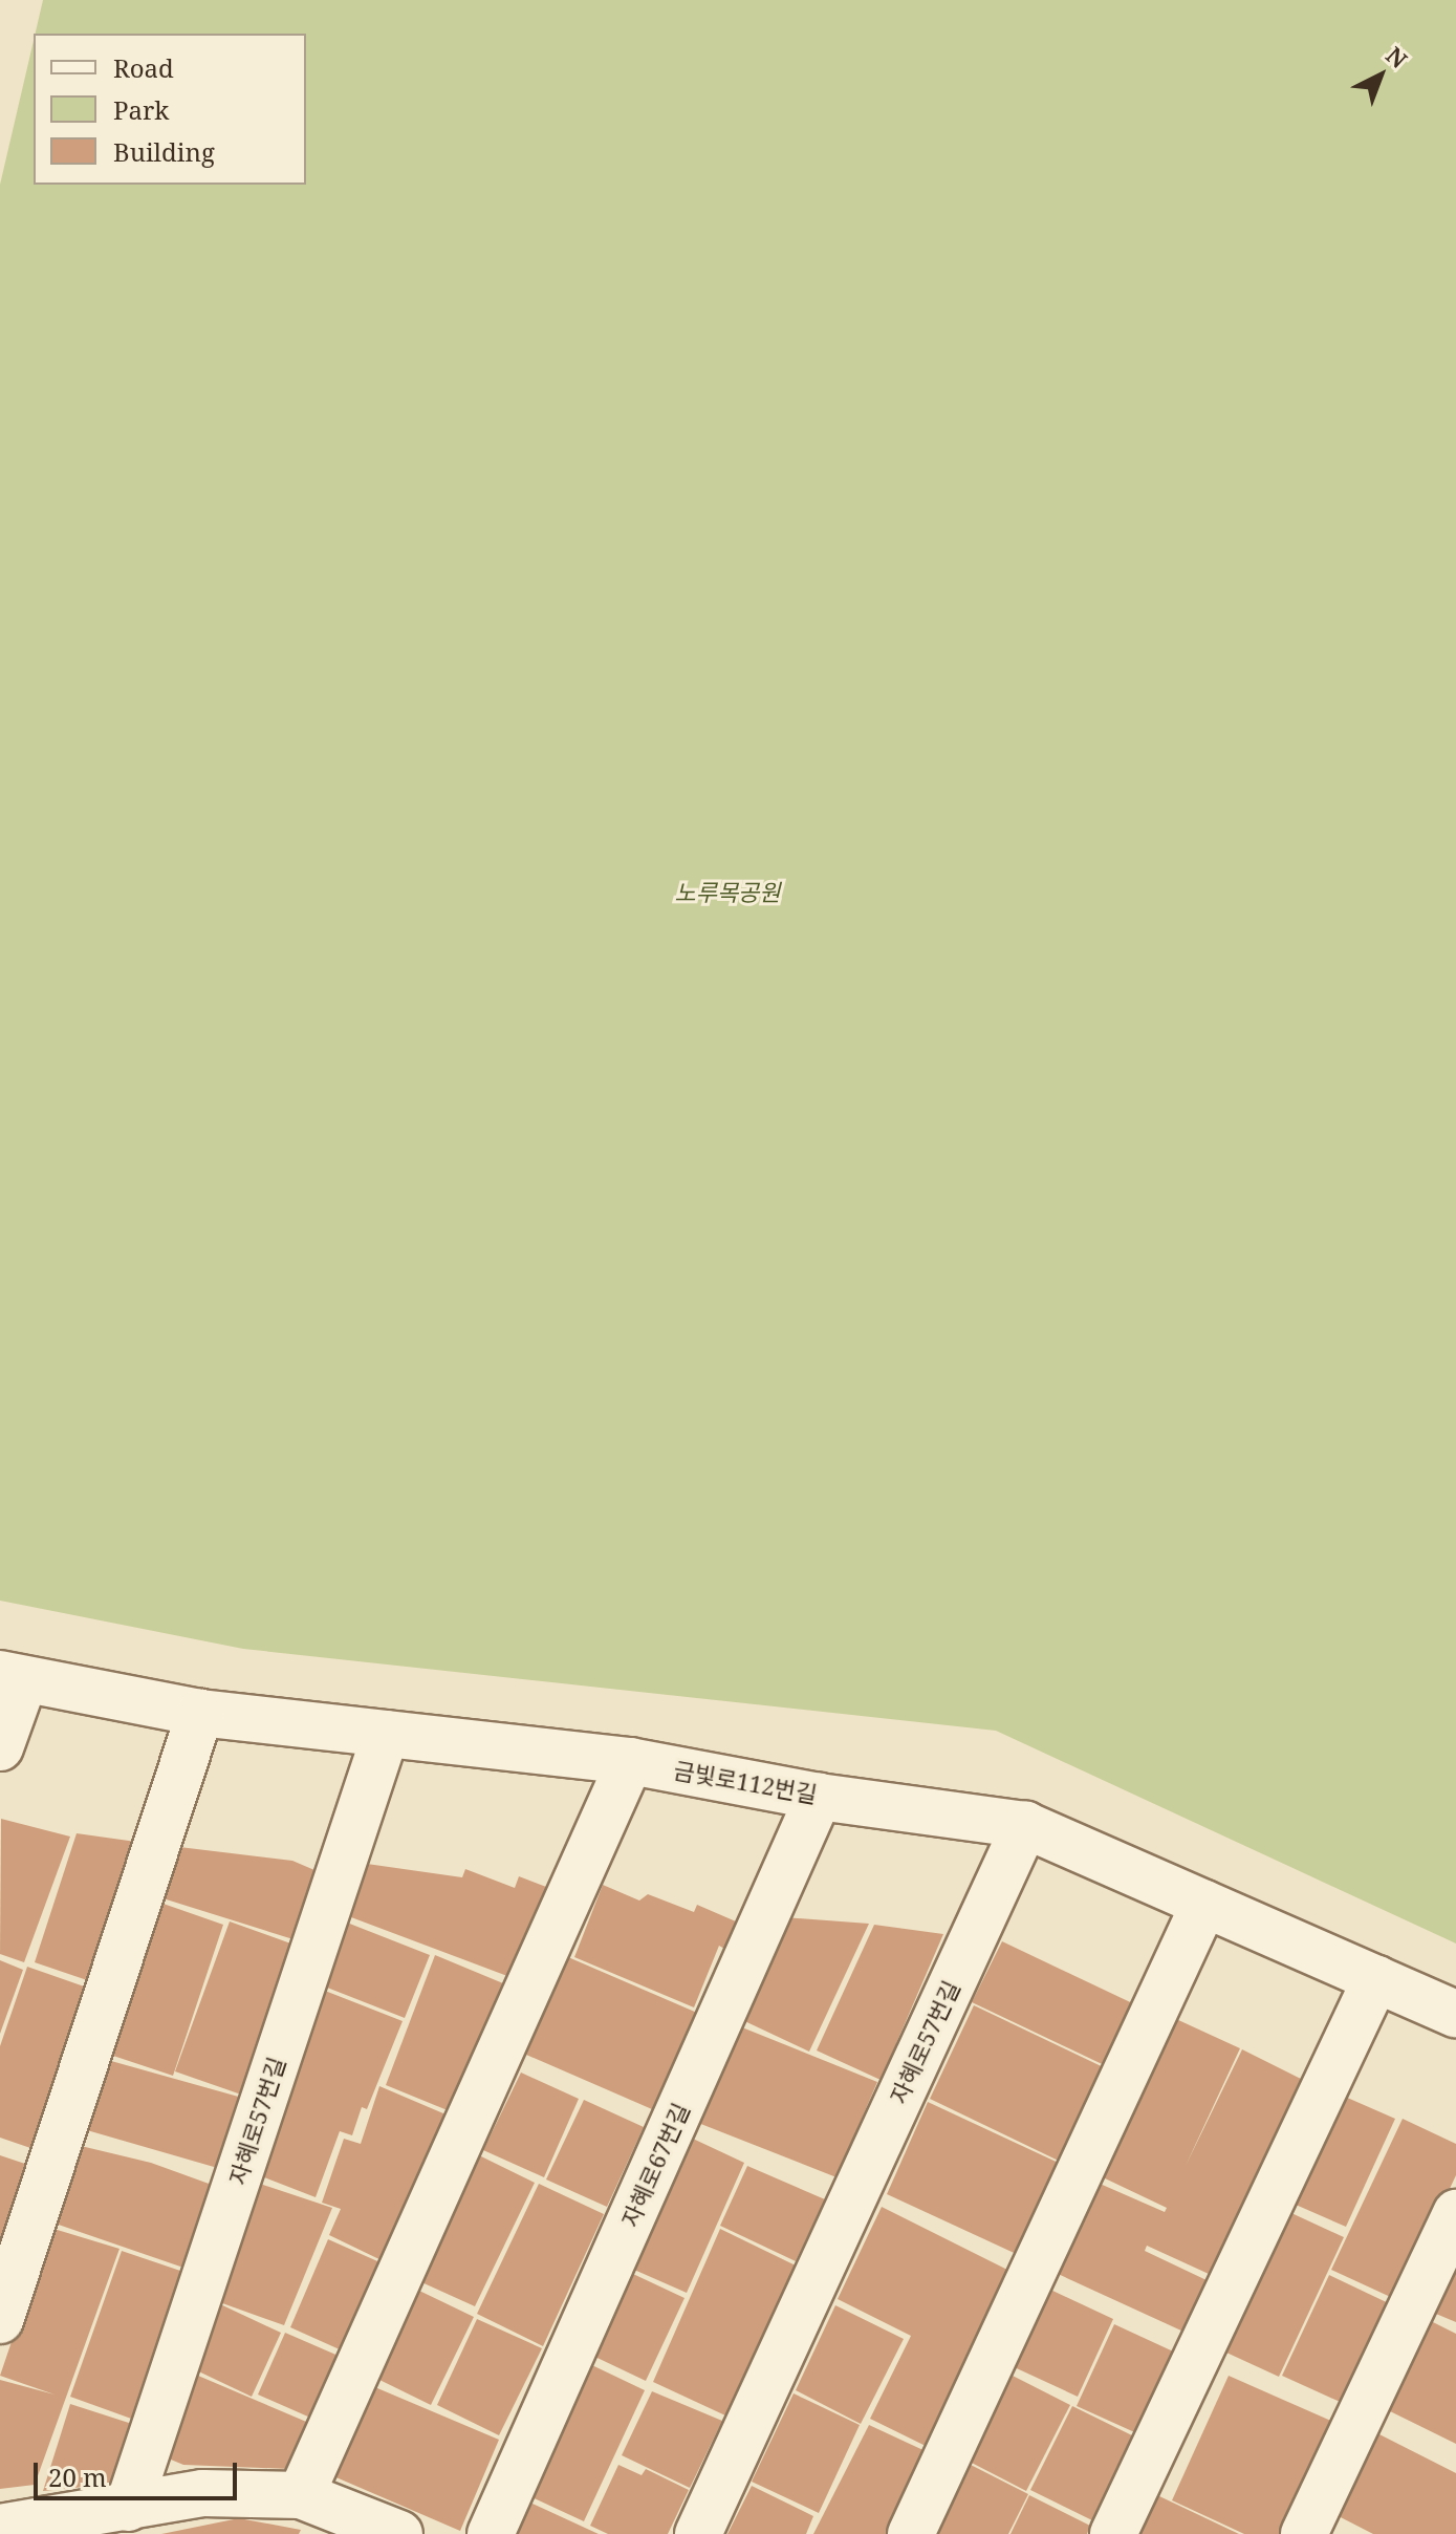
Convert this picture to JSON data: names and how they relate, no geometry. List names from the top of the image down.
{
  "streets": {
    "street": ["금빛로112번길", "자혜로57번길", "자혜로67번길"]
  },
  "crossings": [
    ["금빛로112번길", "자혜로57번길"],
    ["금빛로112번길", "자혜로67번길"]
  ],
  "parks": ["노루목공원"],
  "legend": ["Road", "Park", "Building"],
  "scale_bar": "20 m",
  "north": "top right"
}
